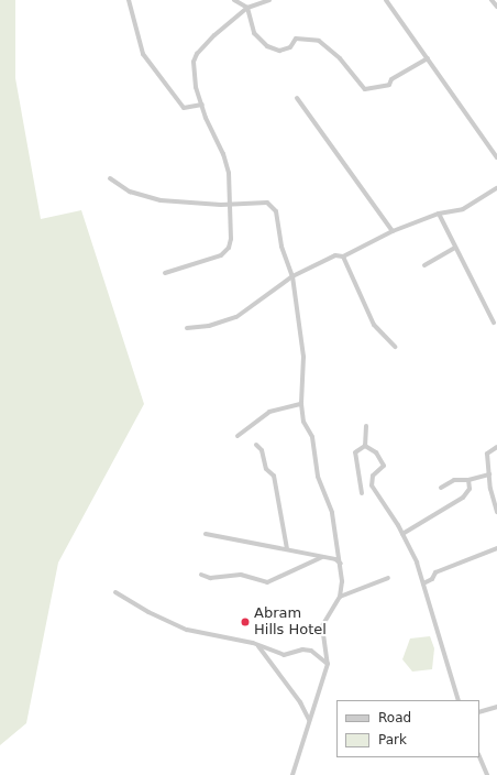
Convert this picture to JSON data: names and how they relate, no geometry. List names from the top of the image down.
{
  "places": ["Abram Hills Hotel"],
  "legend": ["Road", "Park"]
}
